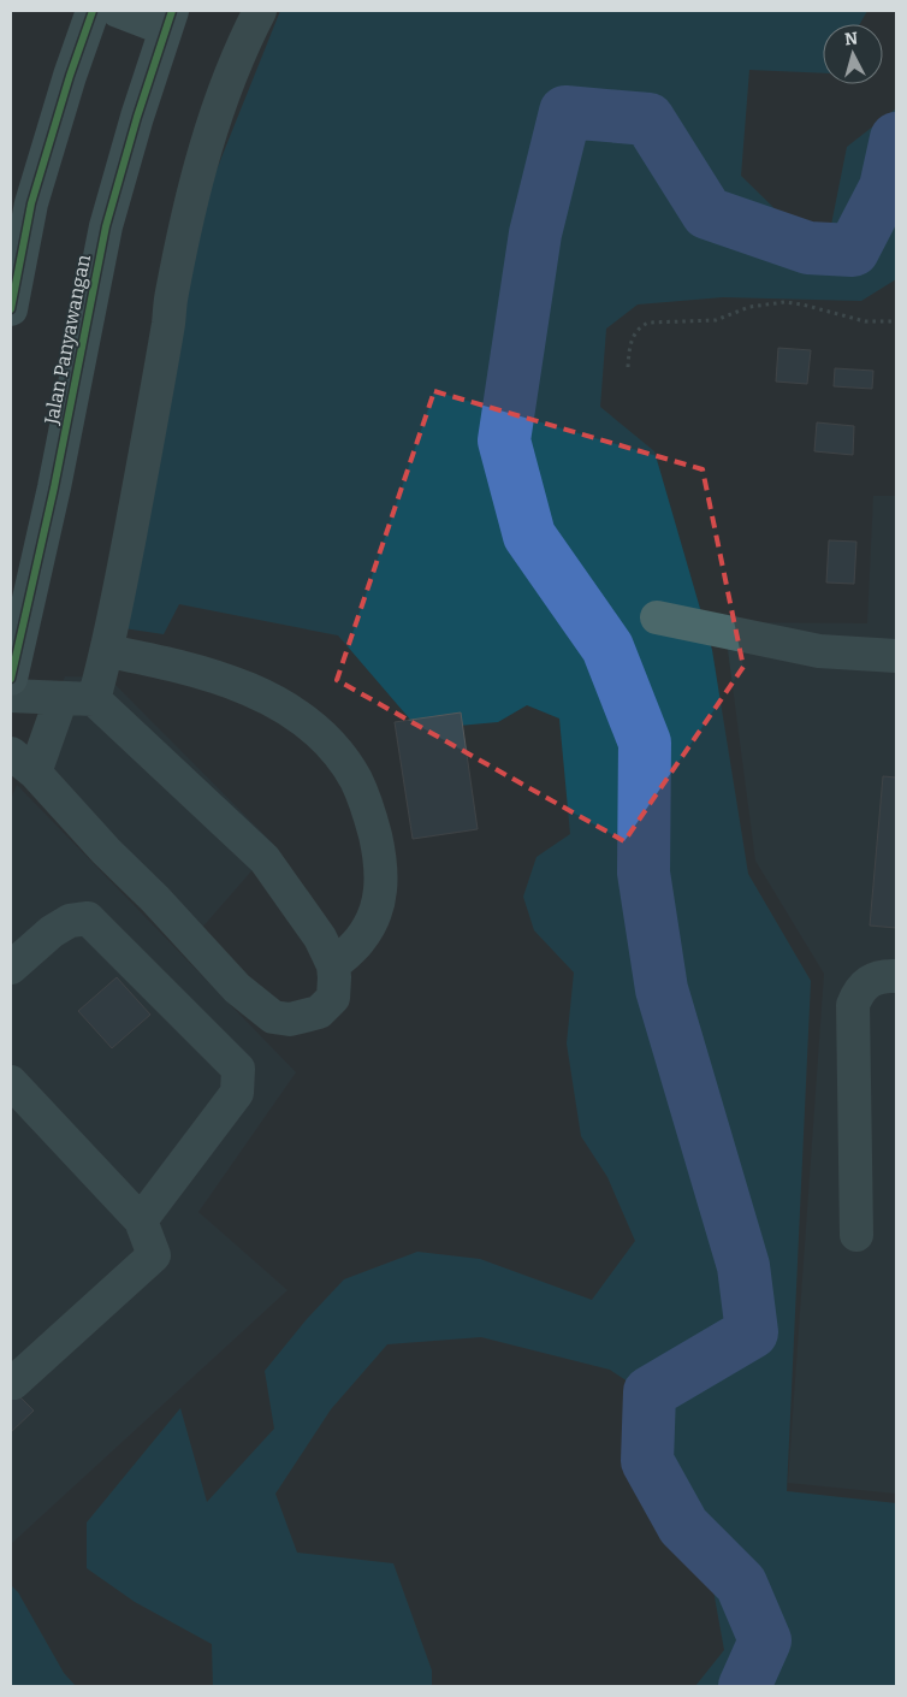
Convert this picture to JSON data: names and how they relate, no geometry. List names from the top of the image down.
{
  "streets": {
    "main road": ["Jalan Panyawangan"]
  },
  "north": "top"
}
